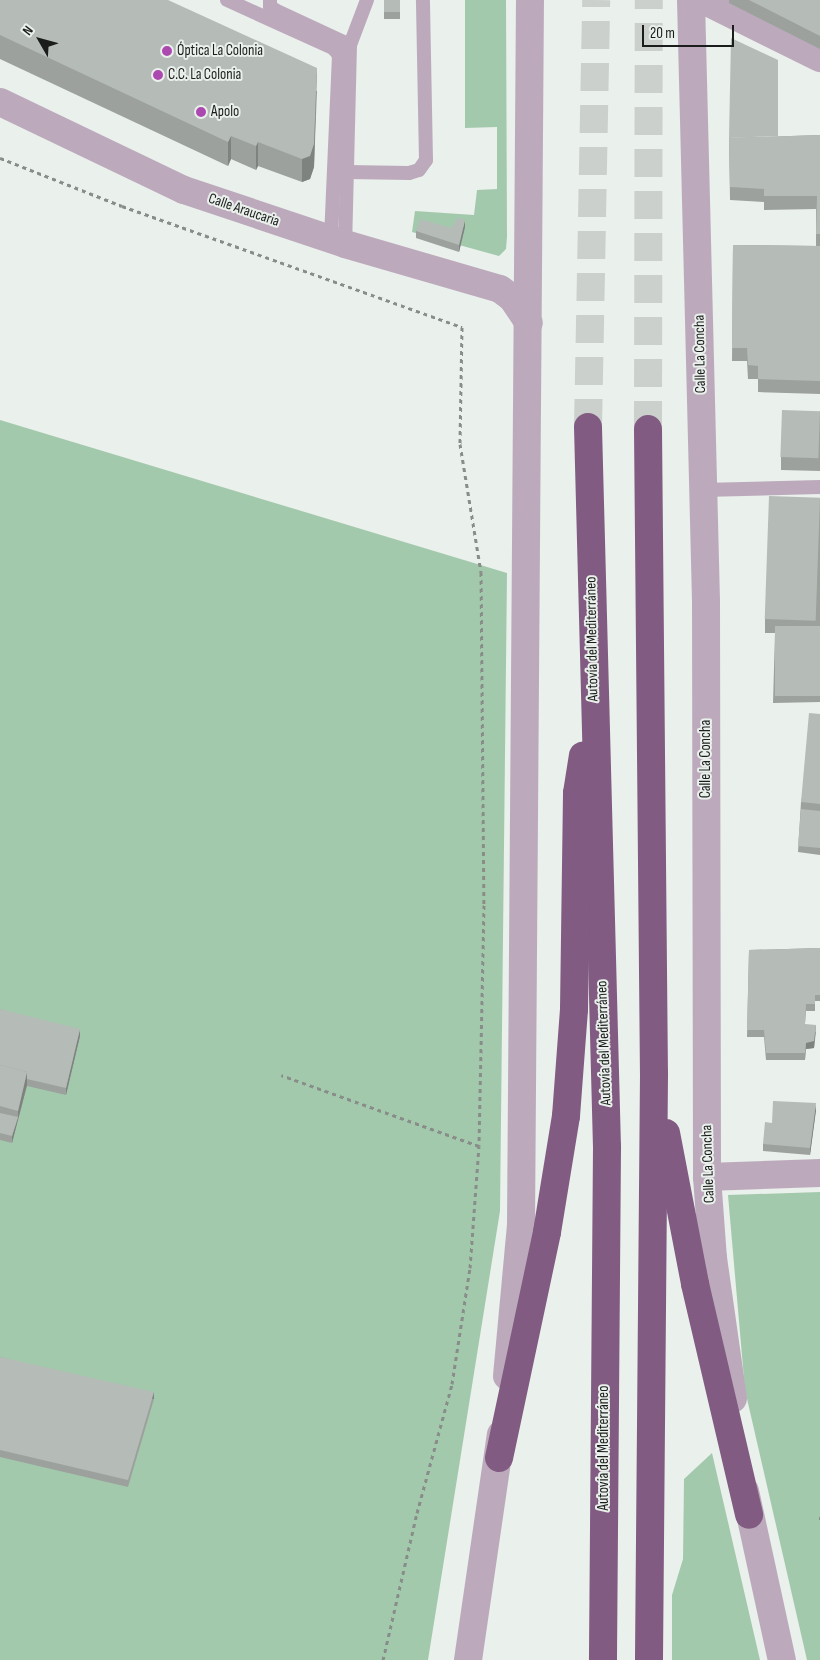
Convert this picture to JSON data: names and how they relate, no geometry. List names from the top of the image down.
{
  "streets": {
    "highway": ["Autovía del Mediterráneo"],
    "street": ["Calle Araucaria", "Calle La Concha"]
  },
  "places": ["Óptica La Colonia", "C.C. La Colonia", "Apolo"],
  "scale_bar": "20 m",
  "north": "top left"
}
